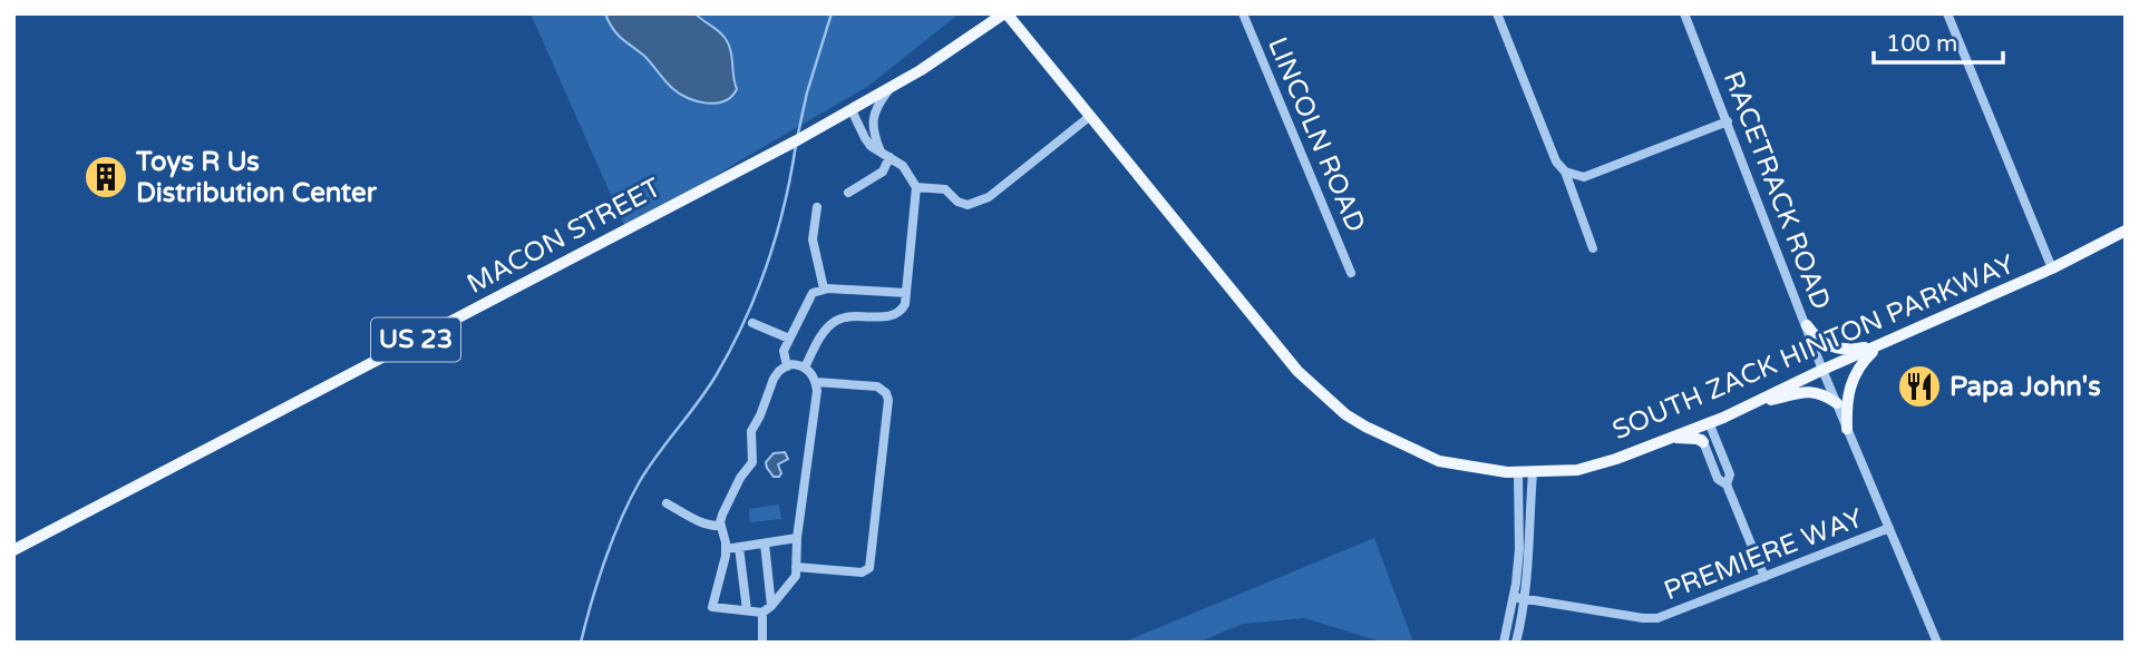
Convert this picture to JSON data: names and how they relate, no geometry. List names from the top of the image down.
{
  "streets": {
    "main road": ["MACON STREET", "US 23", "SOUTH ZACK HINTON PARKWAY"],
    "street": ["LINCOLN ROAD", "RACETRACK ROAD", "PREMIERE WAY"]
  },
  "crossings": [
    ["RACETRACK ROAD", "SOUTH ZACK HINTON PARKWAY"],
    ["RACETRACK ROAD", "PREMIERE WAY"],
    ["MACON STREET", "SOUTH ZACK HINTON PARKWAY"]
  ],
  "places": {
    "building": ["Toys R Us Distribution Center"],
    "restaurant": ["Papa John's"]
  },
  "scale_bar": "100 m"
}
